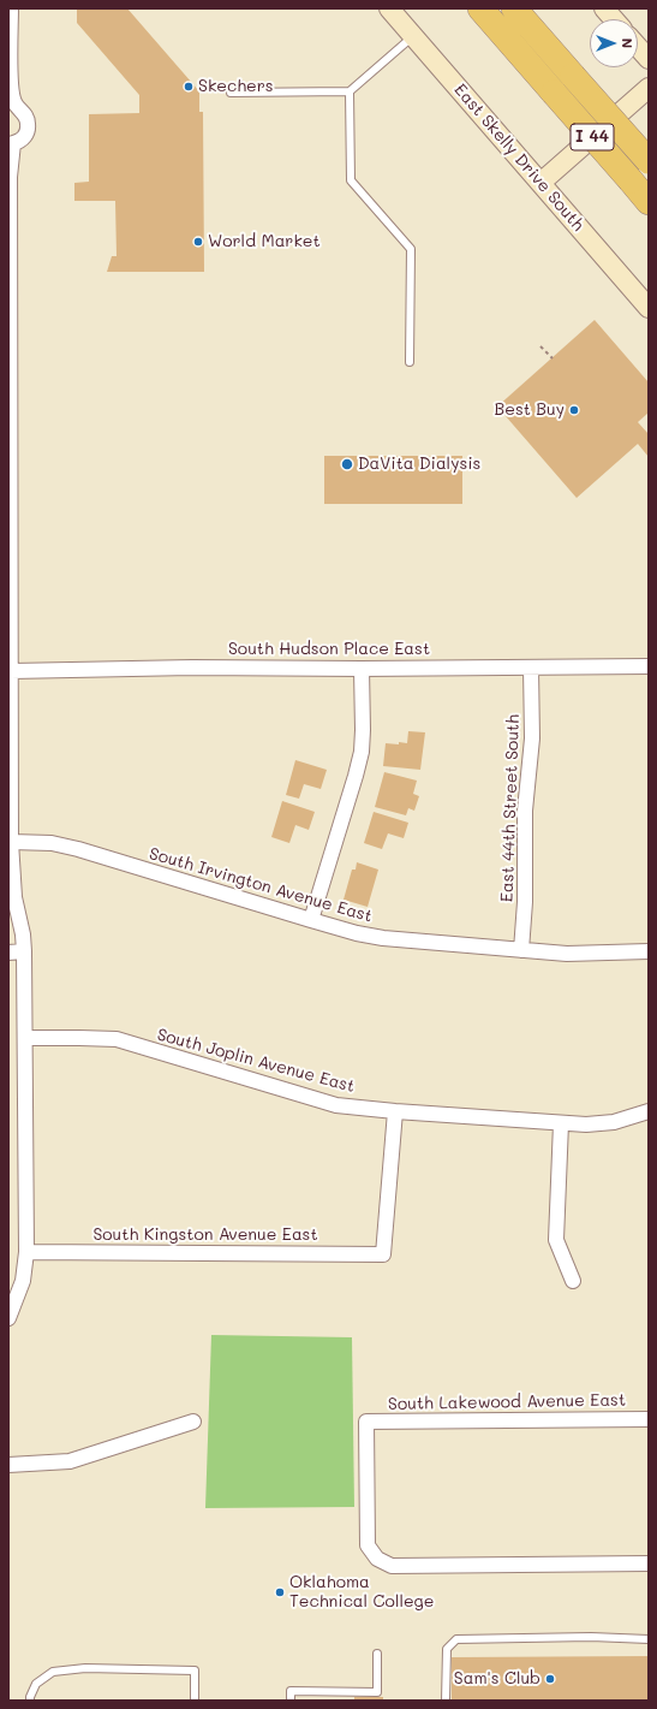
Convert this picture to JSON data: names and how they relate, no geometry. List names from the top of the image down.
{
  "streets": {
    "highway": ["I 44"],
    "main road": ["East Skelly Drive South"],
    "street": [
      "South Hudson Place East",
      "East 44th Street South",
      "South Irvington Avenue East",
      "South Joplin Avenue East",
      "South Kingston Avenue East",
      "South Lakewood Avenue East"
    ]
  },
  "crossings": [
    ["South Hudson Place East", "East 44th Street South"],
    ["East 44th Street South", "South Irvington Avenue East"],
    ["South Joplin Avenue East", "South Kingston Avenue East"]
  ],
  "places": [
    "Skechers",
    "World Market",
    "Best Buy",
    "DaVita Dialysis",
    "Oklahoma Technical College",
    "Sam's Club"
  ],
  "north": "right"
}
